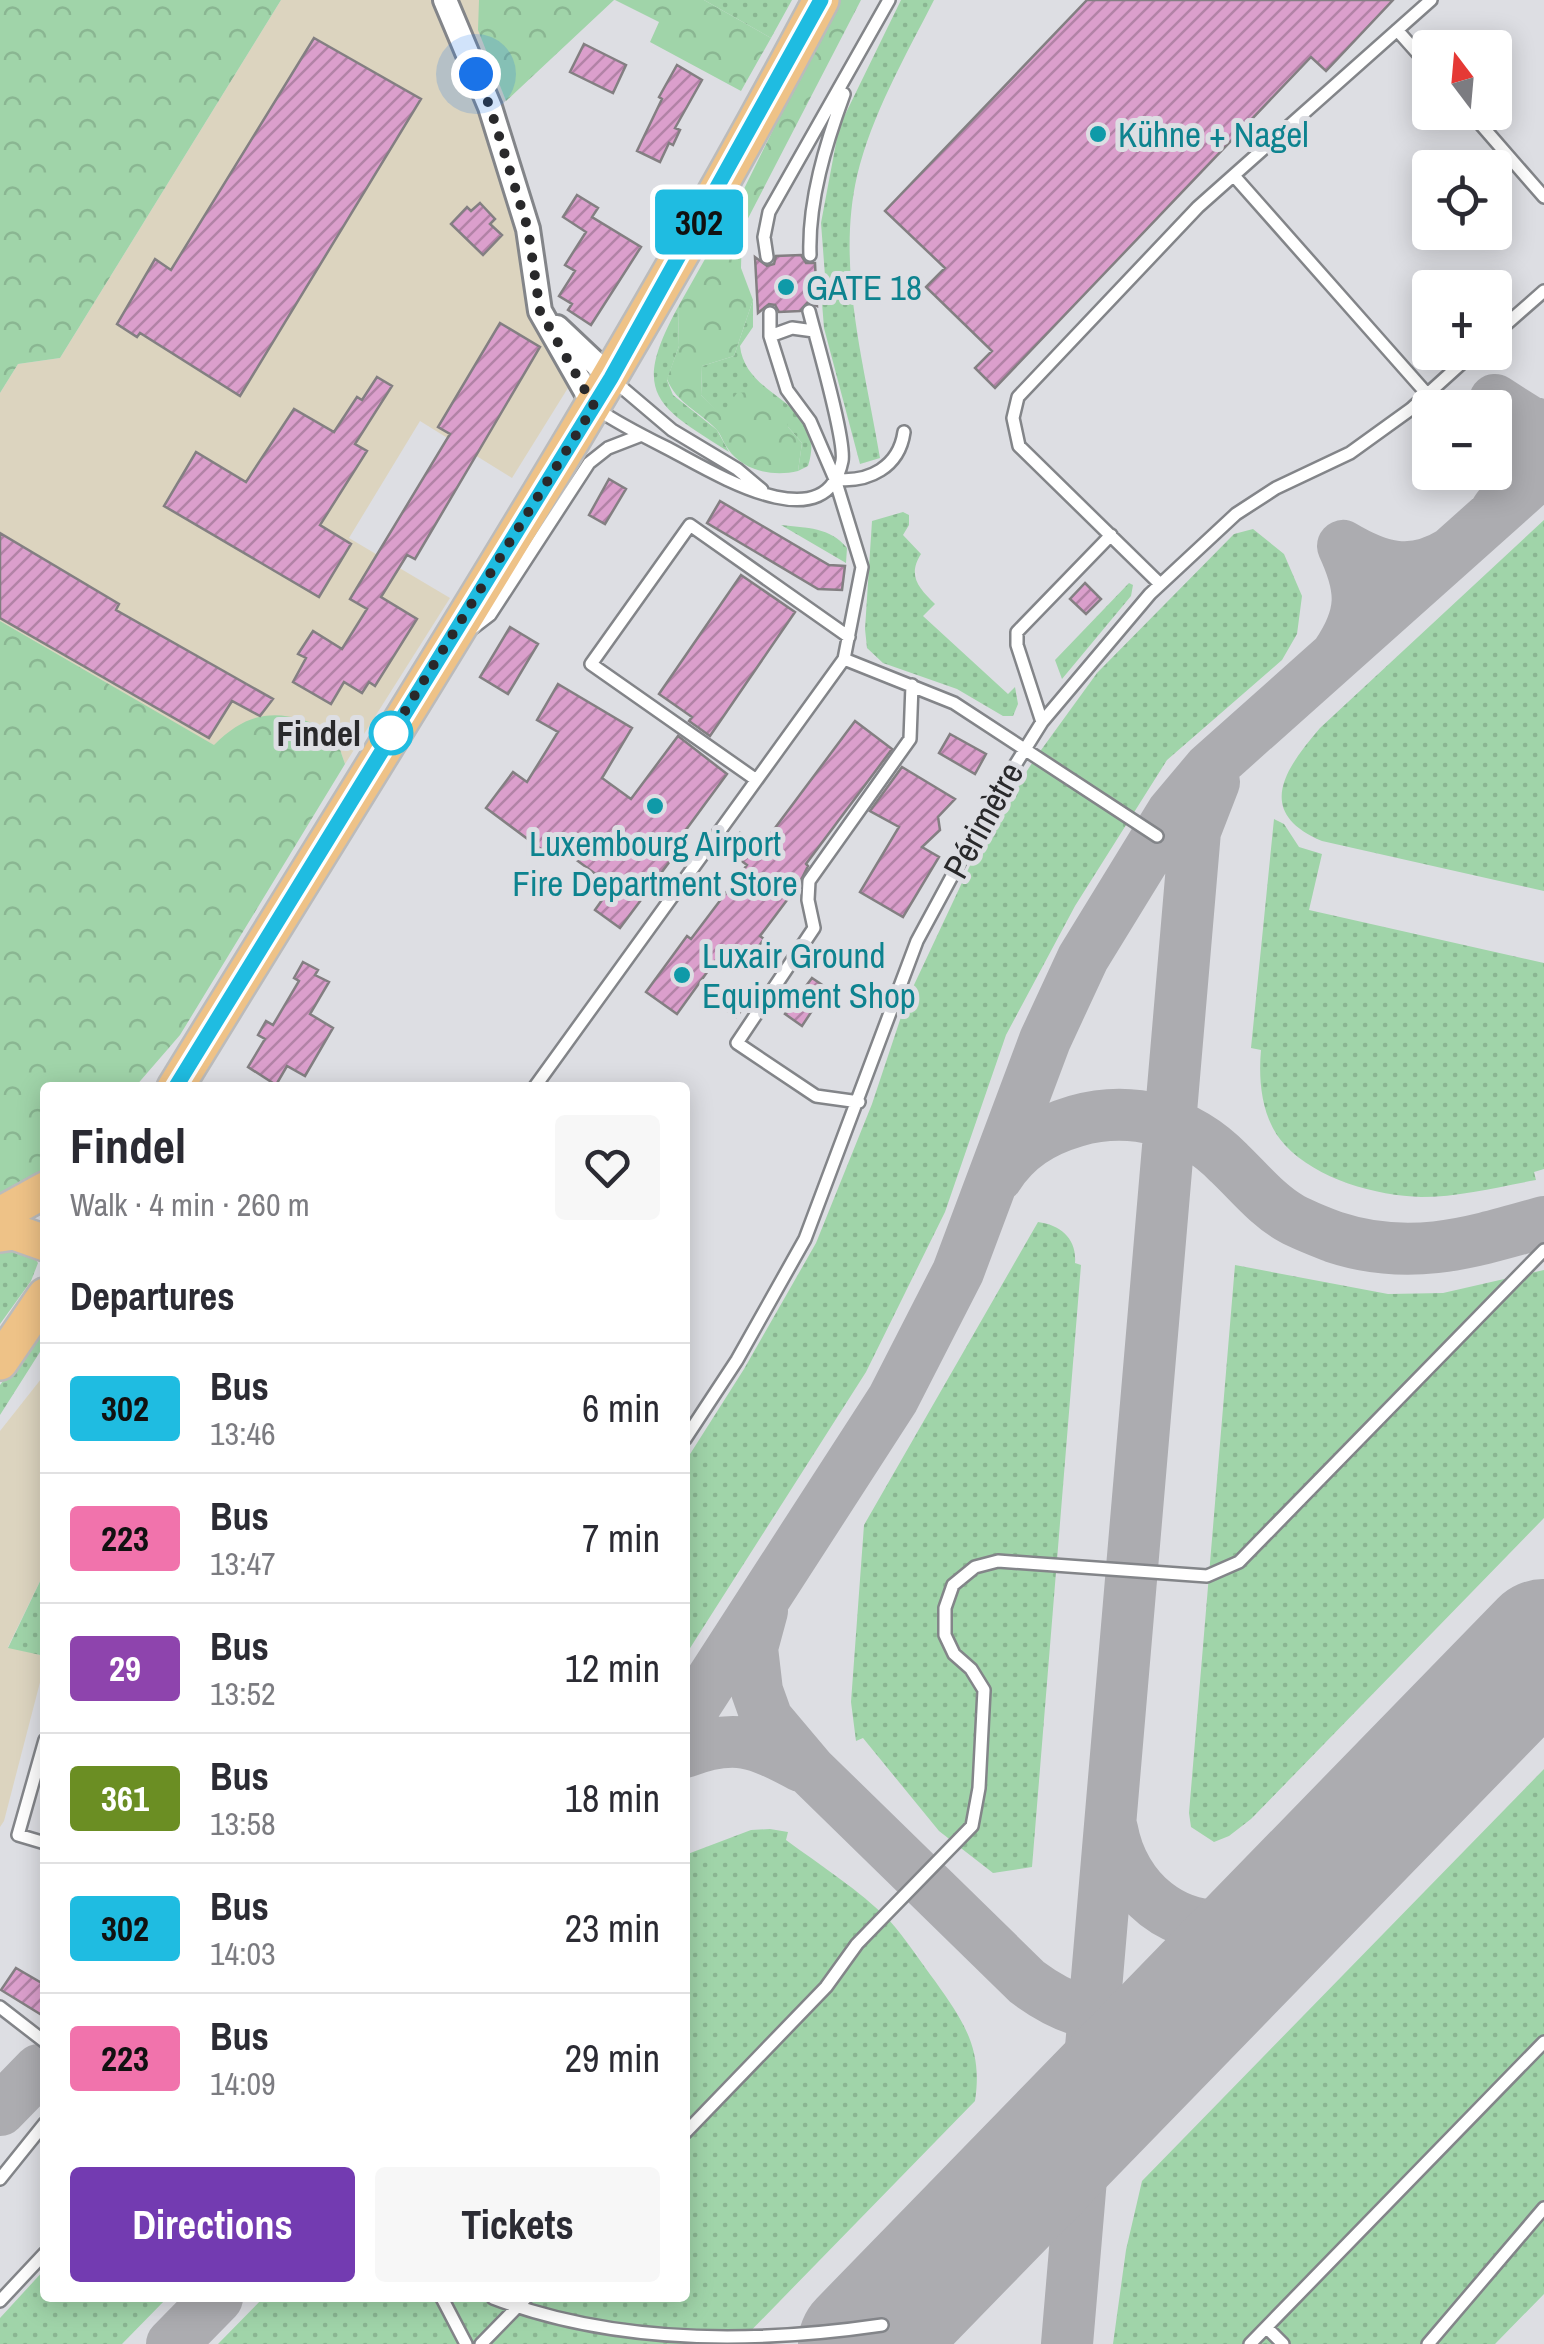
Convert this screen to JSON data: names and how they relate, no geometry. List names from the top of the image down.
{
  "streets": {
    "lane": ["Périmètre"]
  },
  "places": [
    "Kühne + Nagel",
    "GATE 18",
    "Findel",
    "Luxembourg Airport Fire Department Store",
    "Luxair Ground Equipment Shop"
  ],
  "lines": ["bus line 302"],
  "north": "top",
  "page": {
    "on_map": "302",
    "map_buttons": ["+", "−"],
    "heading": [
      ["Findel", "Walk · 4 min · 260 m"],
      "Departures"
    ],
    "list": [
      {
        "mark": "302",
        "name": "Bus",
        "note": "13:46",
        "value": "6 min"
      },
      {
        "mark": "223",
        "name": "Bus",
        "note": "13:47",
        "value": "7 min"
      },
      {
        "mark": "29",
        "name": "Bus",
        "note": "13:52",
        "value": "12 min"
      },
      {
        "mark": "361",
        "name": "Bus",
        "note": "13:58",
        "value": "18 min"
      },
      {
        "mark": "302",
        "name": "Bus",
        "note": "14:03",
        "value": "23 min"
      },
      {
        "mark": "223",
        "name": "Bus",
        "note": "14:09",
        "value": "29 min"
      }
    ],
    "buttons": ["Directions", "Tickets"]
  }
}
